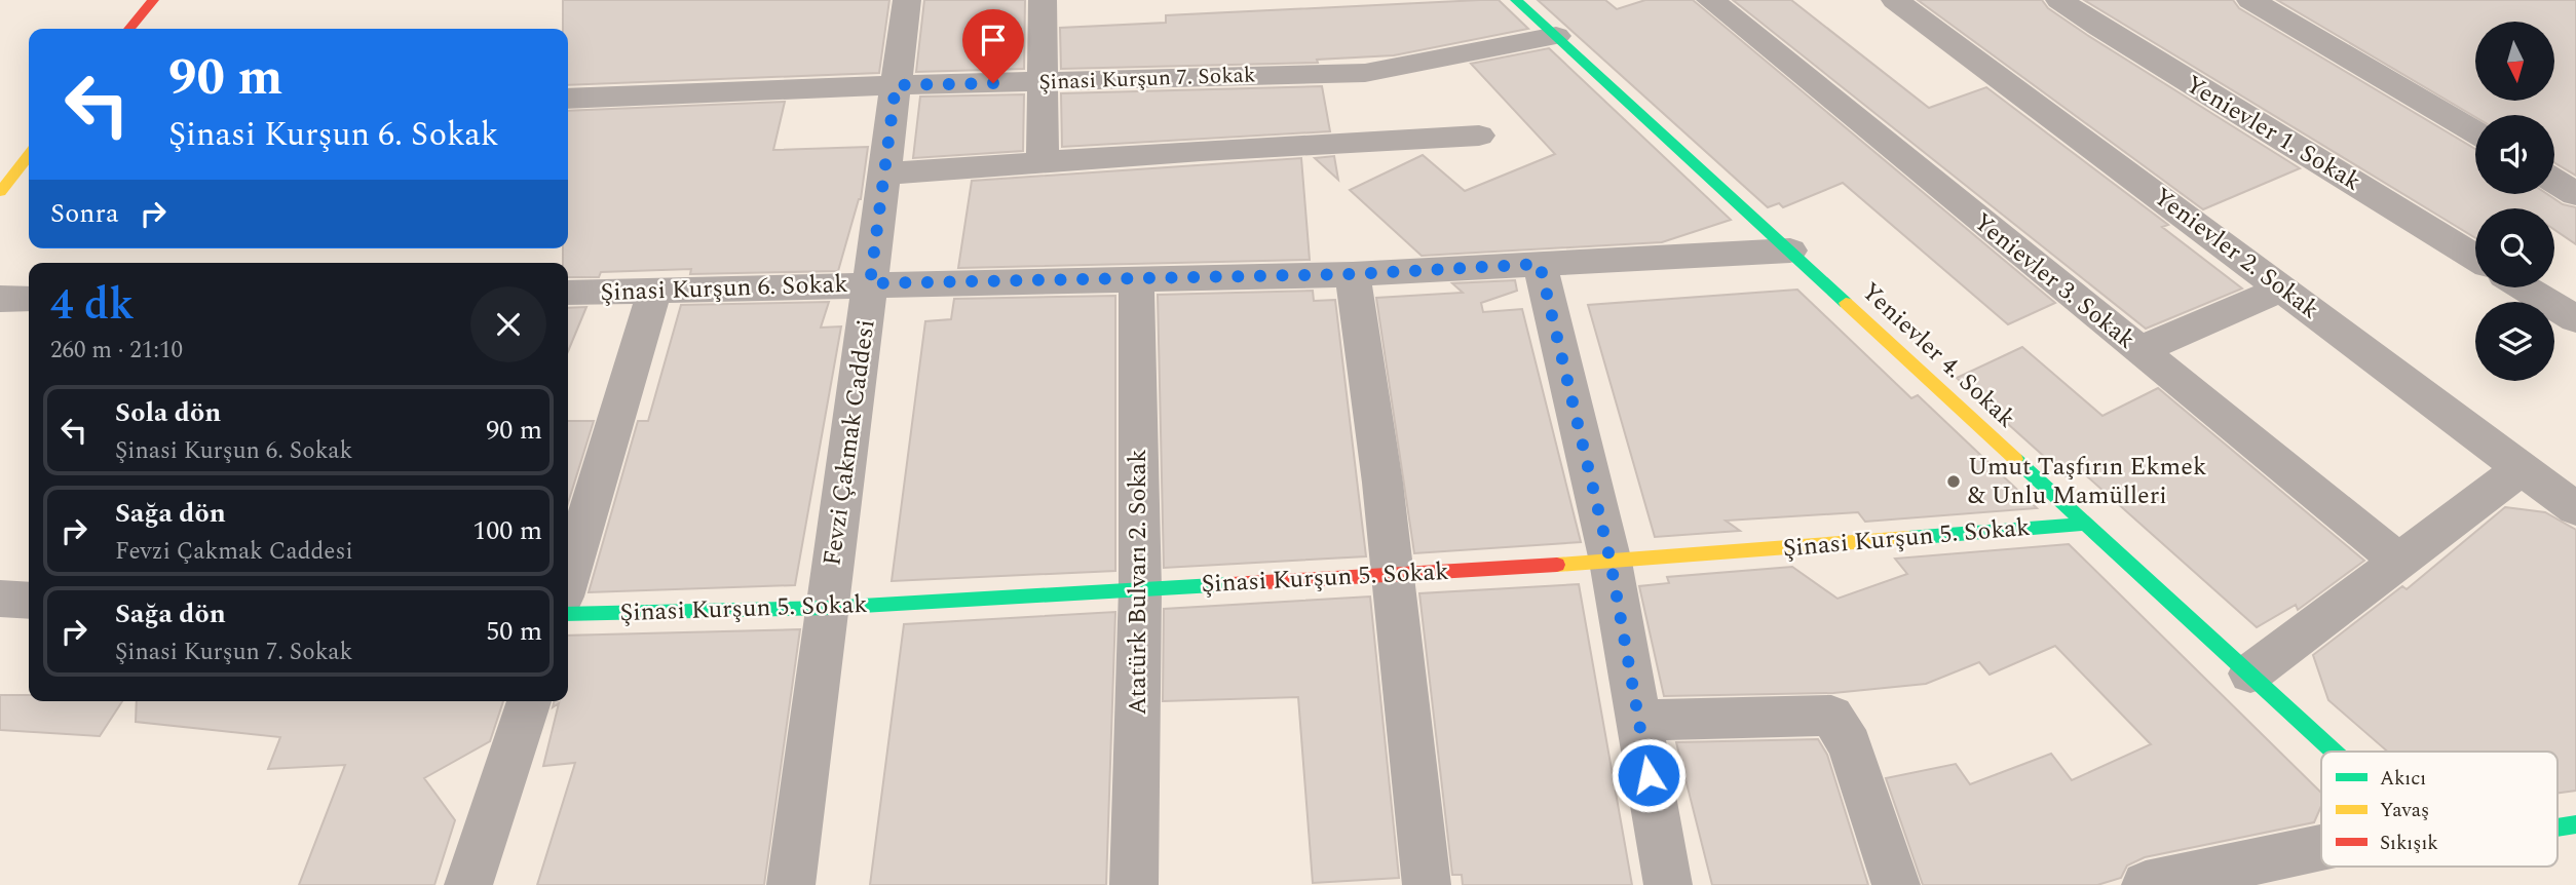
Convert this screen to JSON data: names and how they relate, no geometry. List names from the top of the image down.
{
  "streets": {
    "street": [
      "Şinasi Kurşun 7. Sokak",
      "Yenievler 1. Sokak",
      "Yenievler 2. Sokak",
      "Yenievler 3. Sokak",
      "Şinasi Kurşun 6. Sokak",
      "Yenievler 4. Sokak",
      "Fevzi Çakmak Caddesi",
      "Şinasi Kurşun 5. Sokak",
      "Atatürk Bulvarı 2. Sokak"
    ]
  },
  "crossings": [
    ["Şinasi Kurşun 7. Sokak", "Yenievler 4. Sokak"],
    ["Şinasi Kurşun 7. Sokak", "Fevzi Çakmak Caddesi"],
    ["Şinasi Kurşun 6. Sokak", "Yenievler 4. Sokak"],
    ["Şinasi Kurşun 6. Sokak", "Fevzi Çakmak Caddesi"],
    ["Şinasi Kurşun 6. Sokak", "Atatürk Bulvarı 2. Sokak"],
    ["Yenievler 4. Sokak", "Şinasi Kurşun 5. Sokak"],
    ["Fevzi Çakmak Caddesi", "Şinasi Kurşun 5. Sokak"],
    ["Şinasi Kurşun 5. Sokak", "Atatürk Bulvarı 2. Sokak"]
  ],
  "places": ["Umut Taşfırın Ekmek & Unlu Mamülleri"],
  "legend": ["Akıcı", "Yavaş", "Sıkışık"],
  "north": "bottom",
  "page": {
    "turn": ["90 m", "Şinasi Kurşun 6. Sokak"],
    "then": "Sonra",
    "heading": ["4 dk", "260 m · 21:10"],
    "list": [
      {
        "name": "Sola dön",
        "note": "Şinasi Kurşun 6. Sokak",
        "value": "90 m"
      },
      {
        "name": "Sağa dön",
        "note": "Fevzi Çakmak Caddesi",
        "value": "100 m"
      },
      {
        "name": "Sağa dön",
        "note": "Şinasi Kurşun 7. Sokak",
        "value": "50 m"
      }
    ]
  }
}
